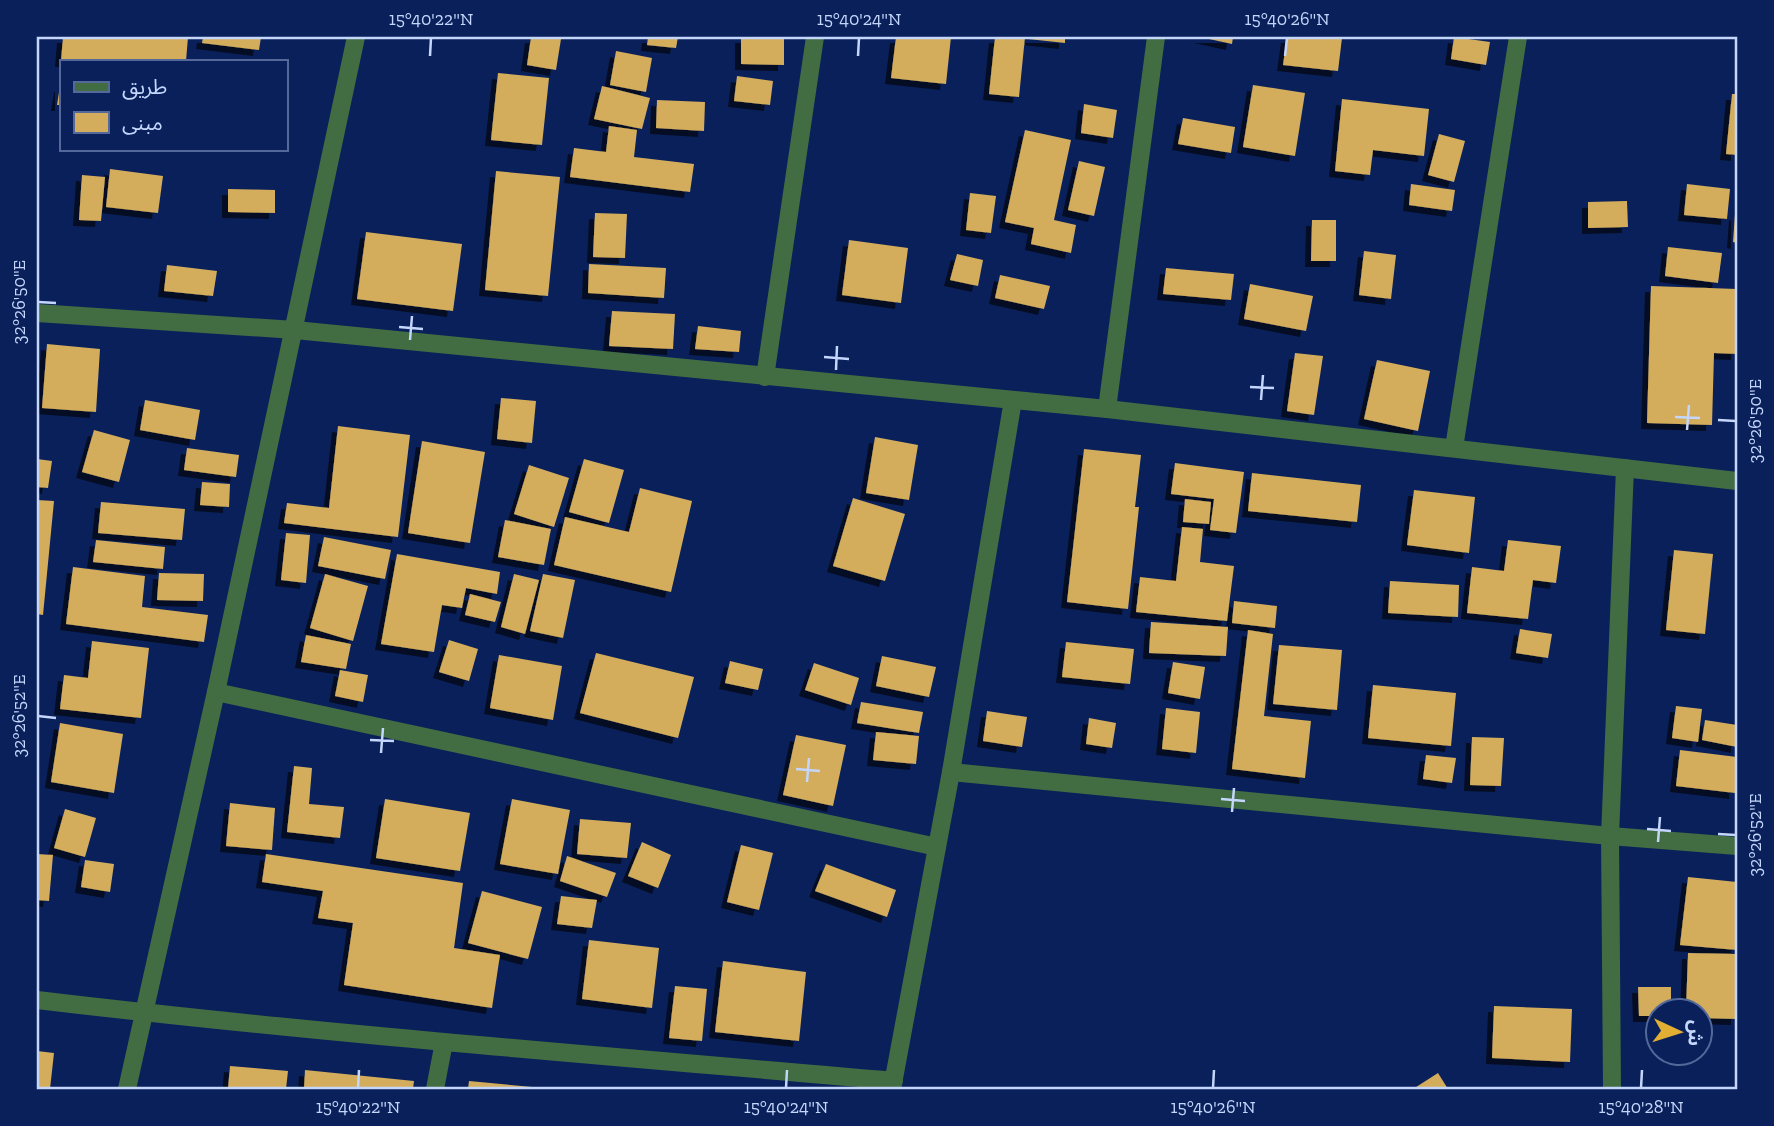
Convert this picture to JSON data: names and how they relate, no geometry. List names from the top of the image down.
{
  "legend": ["طريق", "مبنى"],
  "north": "right",
  "coordinates": [
    "15°40'22\"N",
    "15°40'24\"N",
    "15°40'26\"N",
    "32°26'50\"E",
    "32°26'52\"E",
    "15°40'28\"N"
  ]
}
